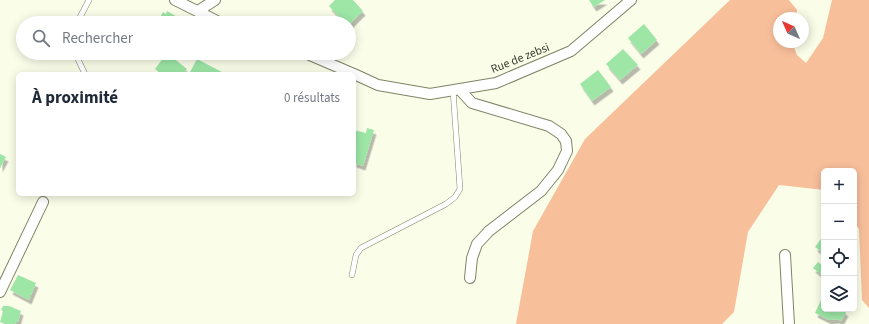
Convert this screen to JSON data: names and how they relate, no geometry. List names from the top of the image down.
{
  "streets": {
    "street": ["Rue de zebsi"]
  },
  "north": "top left",
  "page": {
    "search": "Rechercher",
    "heading": ["À proximité", "0 résultats"],
    "map_buttons": ["+", "−"]
  }
}
